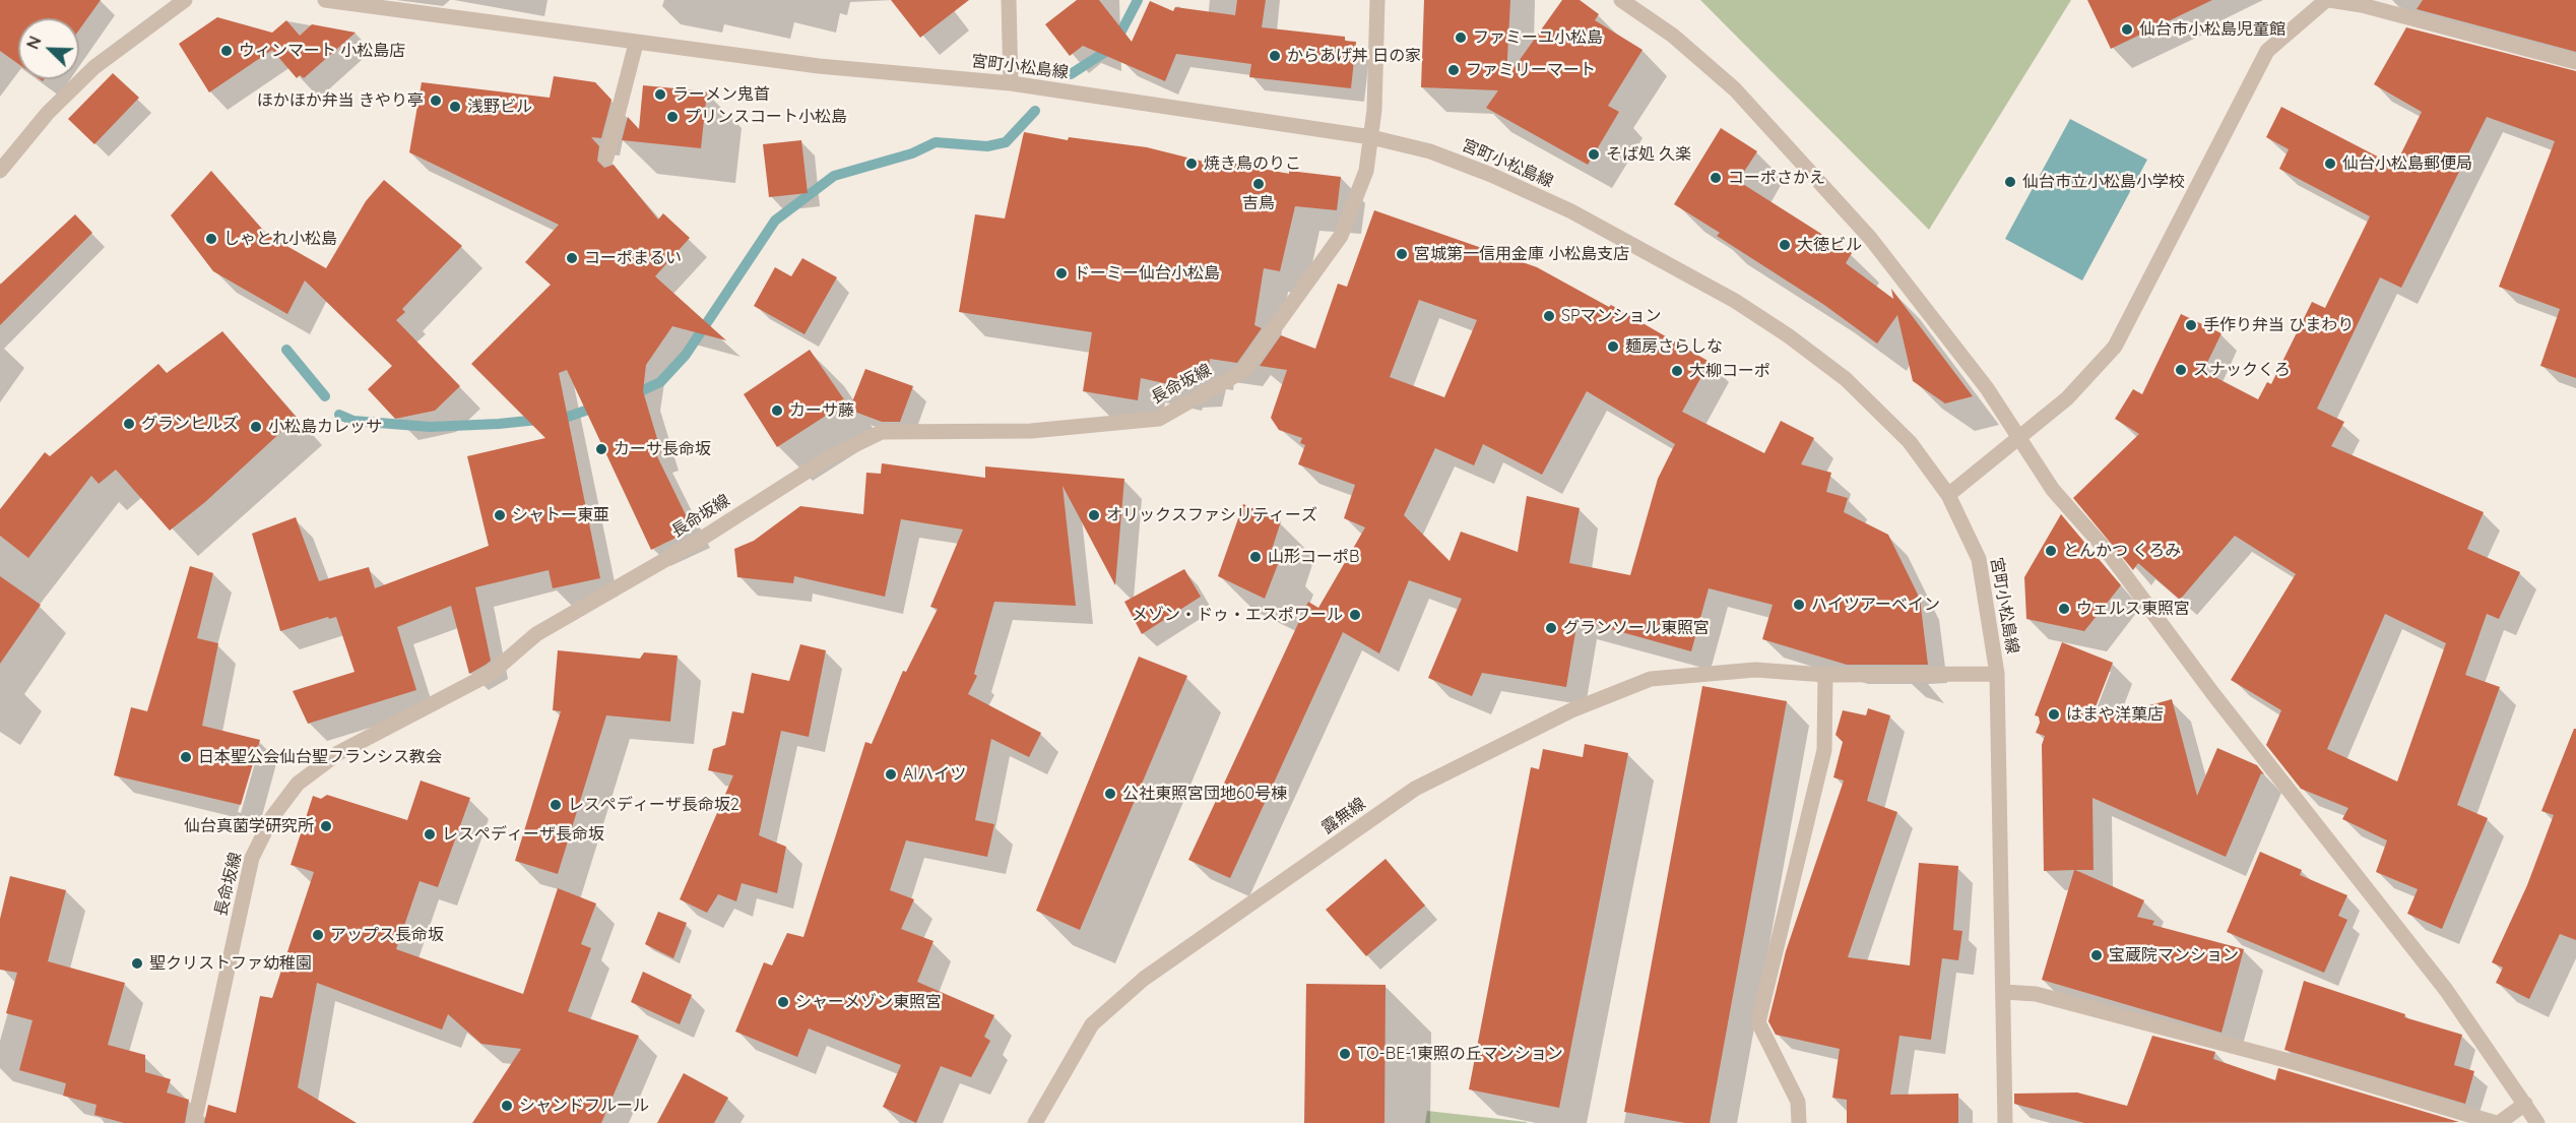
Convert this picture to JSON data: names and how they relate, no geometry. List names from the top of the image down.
{
  "streets": {
    "street": ["宮町小松島線", "長命坂線", "露無線"]
  },
  "crossings": [
    ["宮町小松島線", "長命坂線"],
    ["宮町小松島線", "露無線"]
  ],
  "places": [
    "仙台市小松島児童館",
    "ファミーユ小松島",
    "ウィンマート 小松島店",
    "からあげ丼 日の家",
    "ファミリーマート",
    "ラーメン鬼首",
    "ほかほか弁当 きやり亭",
    "浅野ビル",
    "プリンスコート小松島",
    "そば処 久楽",
    "焼き鳥のりこ",
    "仙台小松島郵便局",
    "コーポさかえ",
    "仙台市立小松島小学校",
    "吉鳥",
    "しゃとれ小松島",
    "大徳ビル",
    "宮城第一信用金庫 小松島支店",
    "コーポまるい",
    "ドーミー仙台小松島",
    "SPマンション",
    "手作り弁当 ひまわり",
    "麺房さらしな",
    "スナックくろ",
    "大柳コーポ",
    "カーサ藤",
    "グランヒルズ",
    "小松島カレッサ",
    "カーサ長命坂",
    "シャトー東亜",
    "オリックスファシリティーズ",
    "とんかつ くろみ",
    "山形コーポB",
    "ハイツアーベイン",
    "ウェルス東照宮",
    "メゾン・ドゥ・エスポワール",
    "グランソール東照宮",
    "はまや洋菓店",
    "日本聖公会仙台聖フランシス教会",
    "AIハイツ",
    "公社東照宮団地60号棟",
    "レスペディーザ長命坂2",
    "仙台真菌学研究所",
    "レスペディーザ長命坂",
    "アップス長命坂",
    "宝蔵院マンション",
    "聖クリストファ幼稚園",
    "シャーメゾン東照宮",
    "TO-BE-1東照の丘マンション",
    "シャンドフルール"
  ],
  "north": "top left"
}
